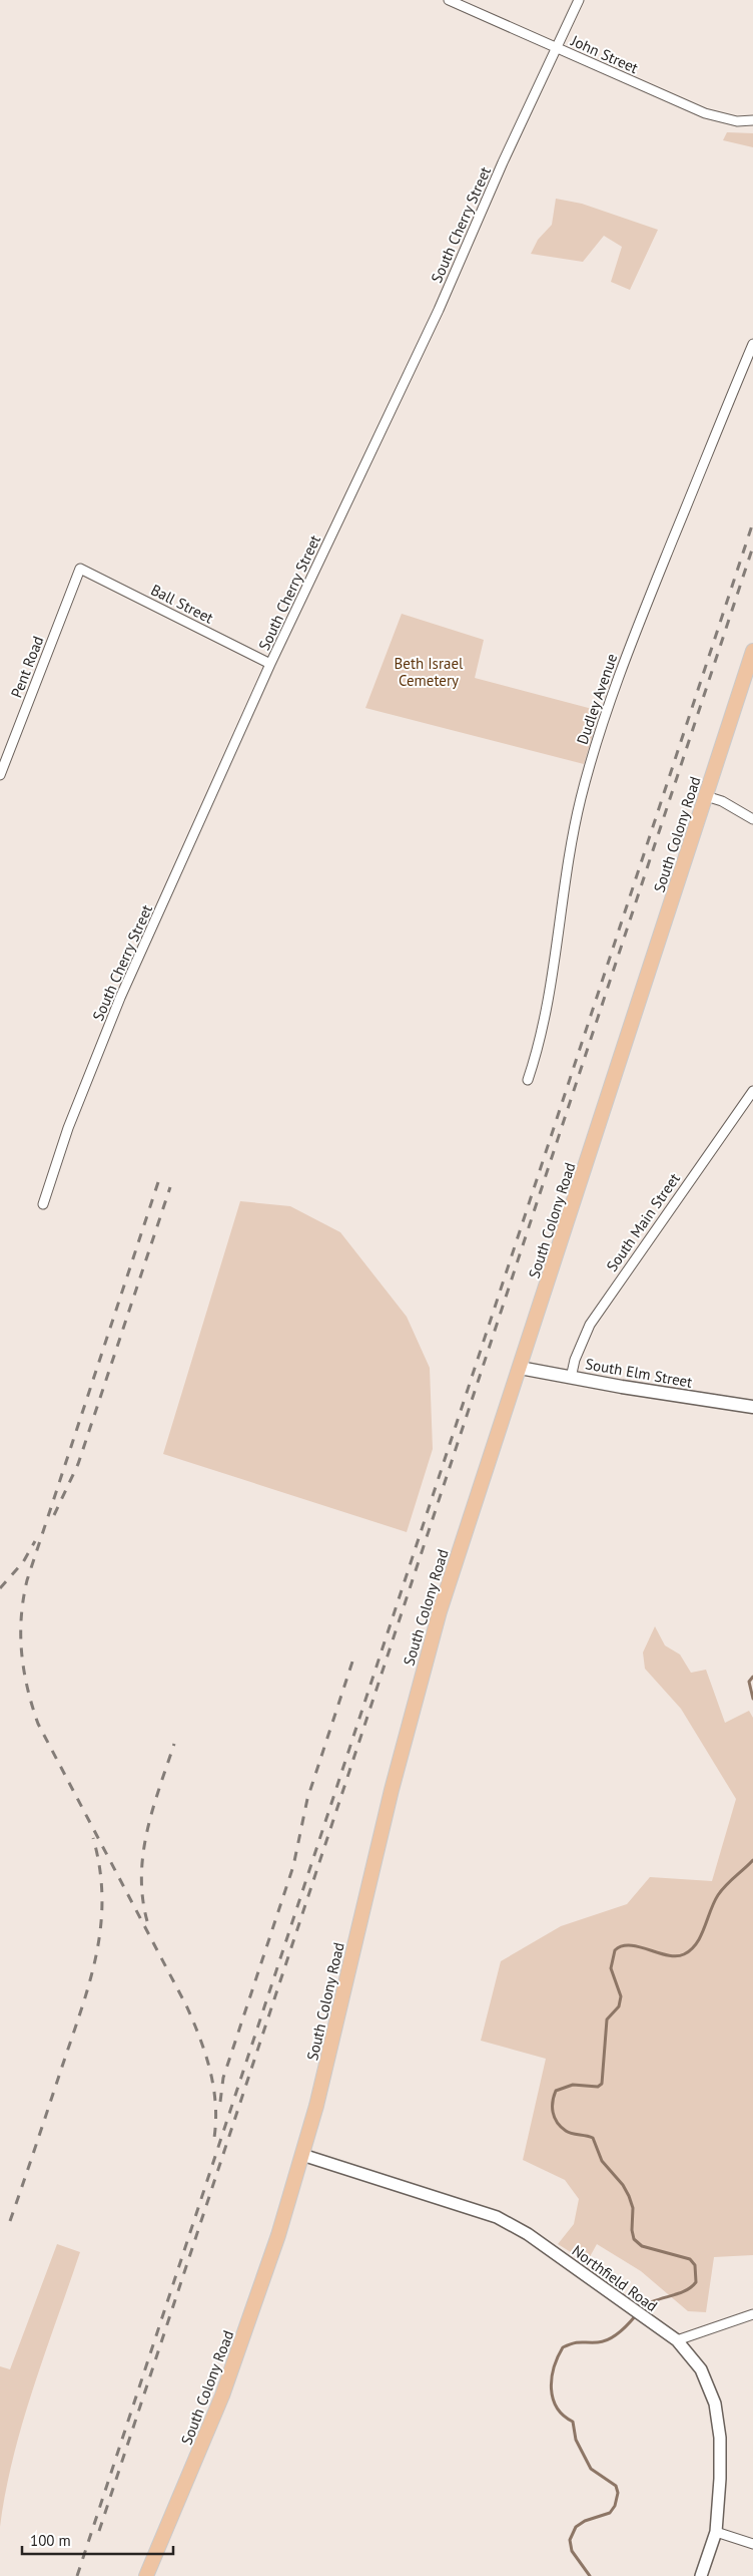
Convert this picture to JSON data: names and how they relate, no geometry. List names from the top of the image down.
{
  "streets": {
    "main road": ["South Colony Road", "South Elm Street"],
    "street": [
      "John Street",
      "South Cherry Street",
      "Ball Street",
      "Pent Road",
      "Dudley Avenue",
      "South Main Street",
      "Northfield Road"
    ]
  },
  "crossings": [
    ["John Street", "South Cherry Street"],
    ["South Cherry Street", "Ball Street"],
    ["Ball Street", "Pent Road"],
    ["South Colony Road", "South Elm Street"],
    ["South Colony Road", "Northfield Road"],
    ["South Main Street", "South Elm Street"]
  ],
  "parks": ["Beth Israel Cemetery"],
  "scale_bar": "100 m"
}
